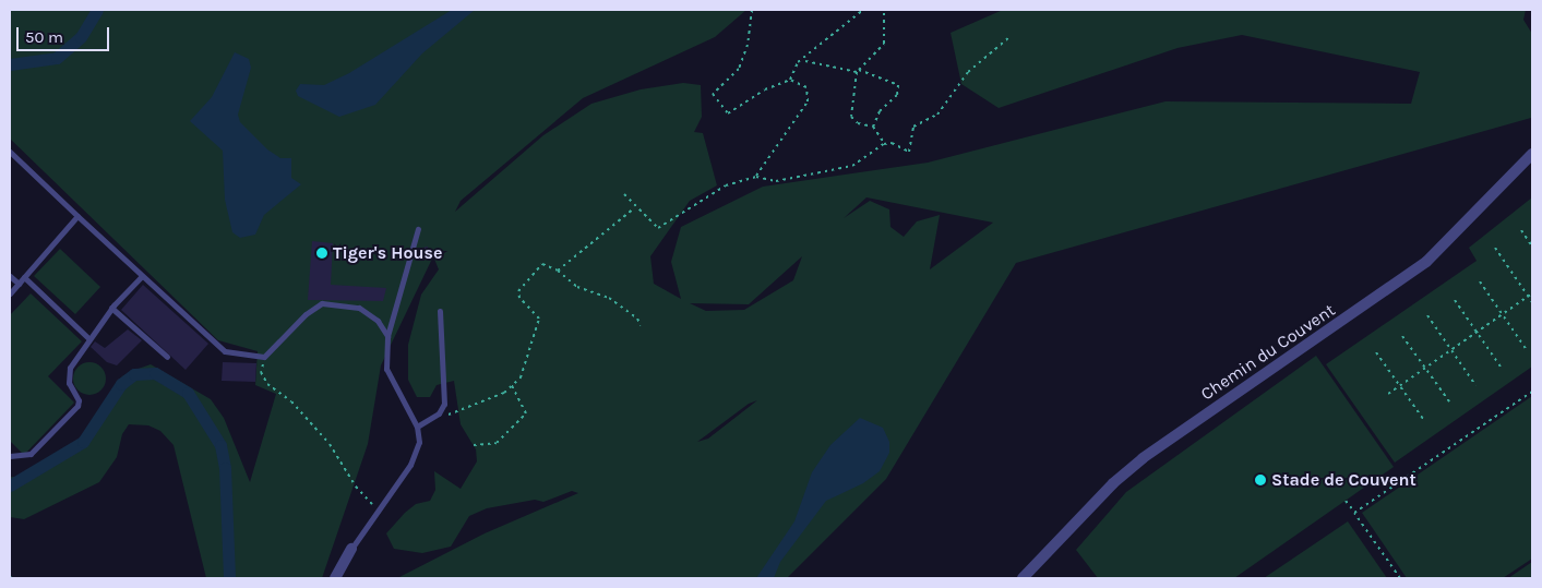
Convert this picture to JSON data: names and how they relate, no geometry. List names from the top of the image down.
{
  "streets": {
    "street": ["Chemin du Couvent"]
  },
  "places": ["Tiger's House", "Stade de Couvent"],
  "scale_bar": "50 m"
}
